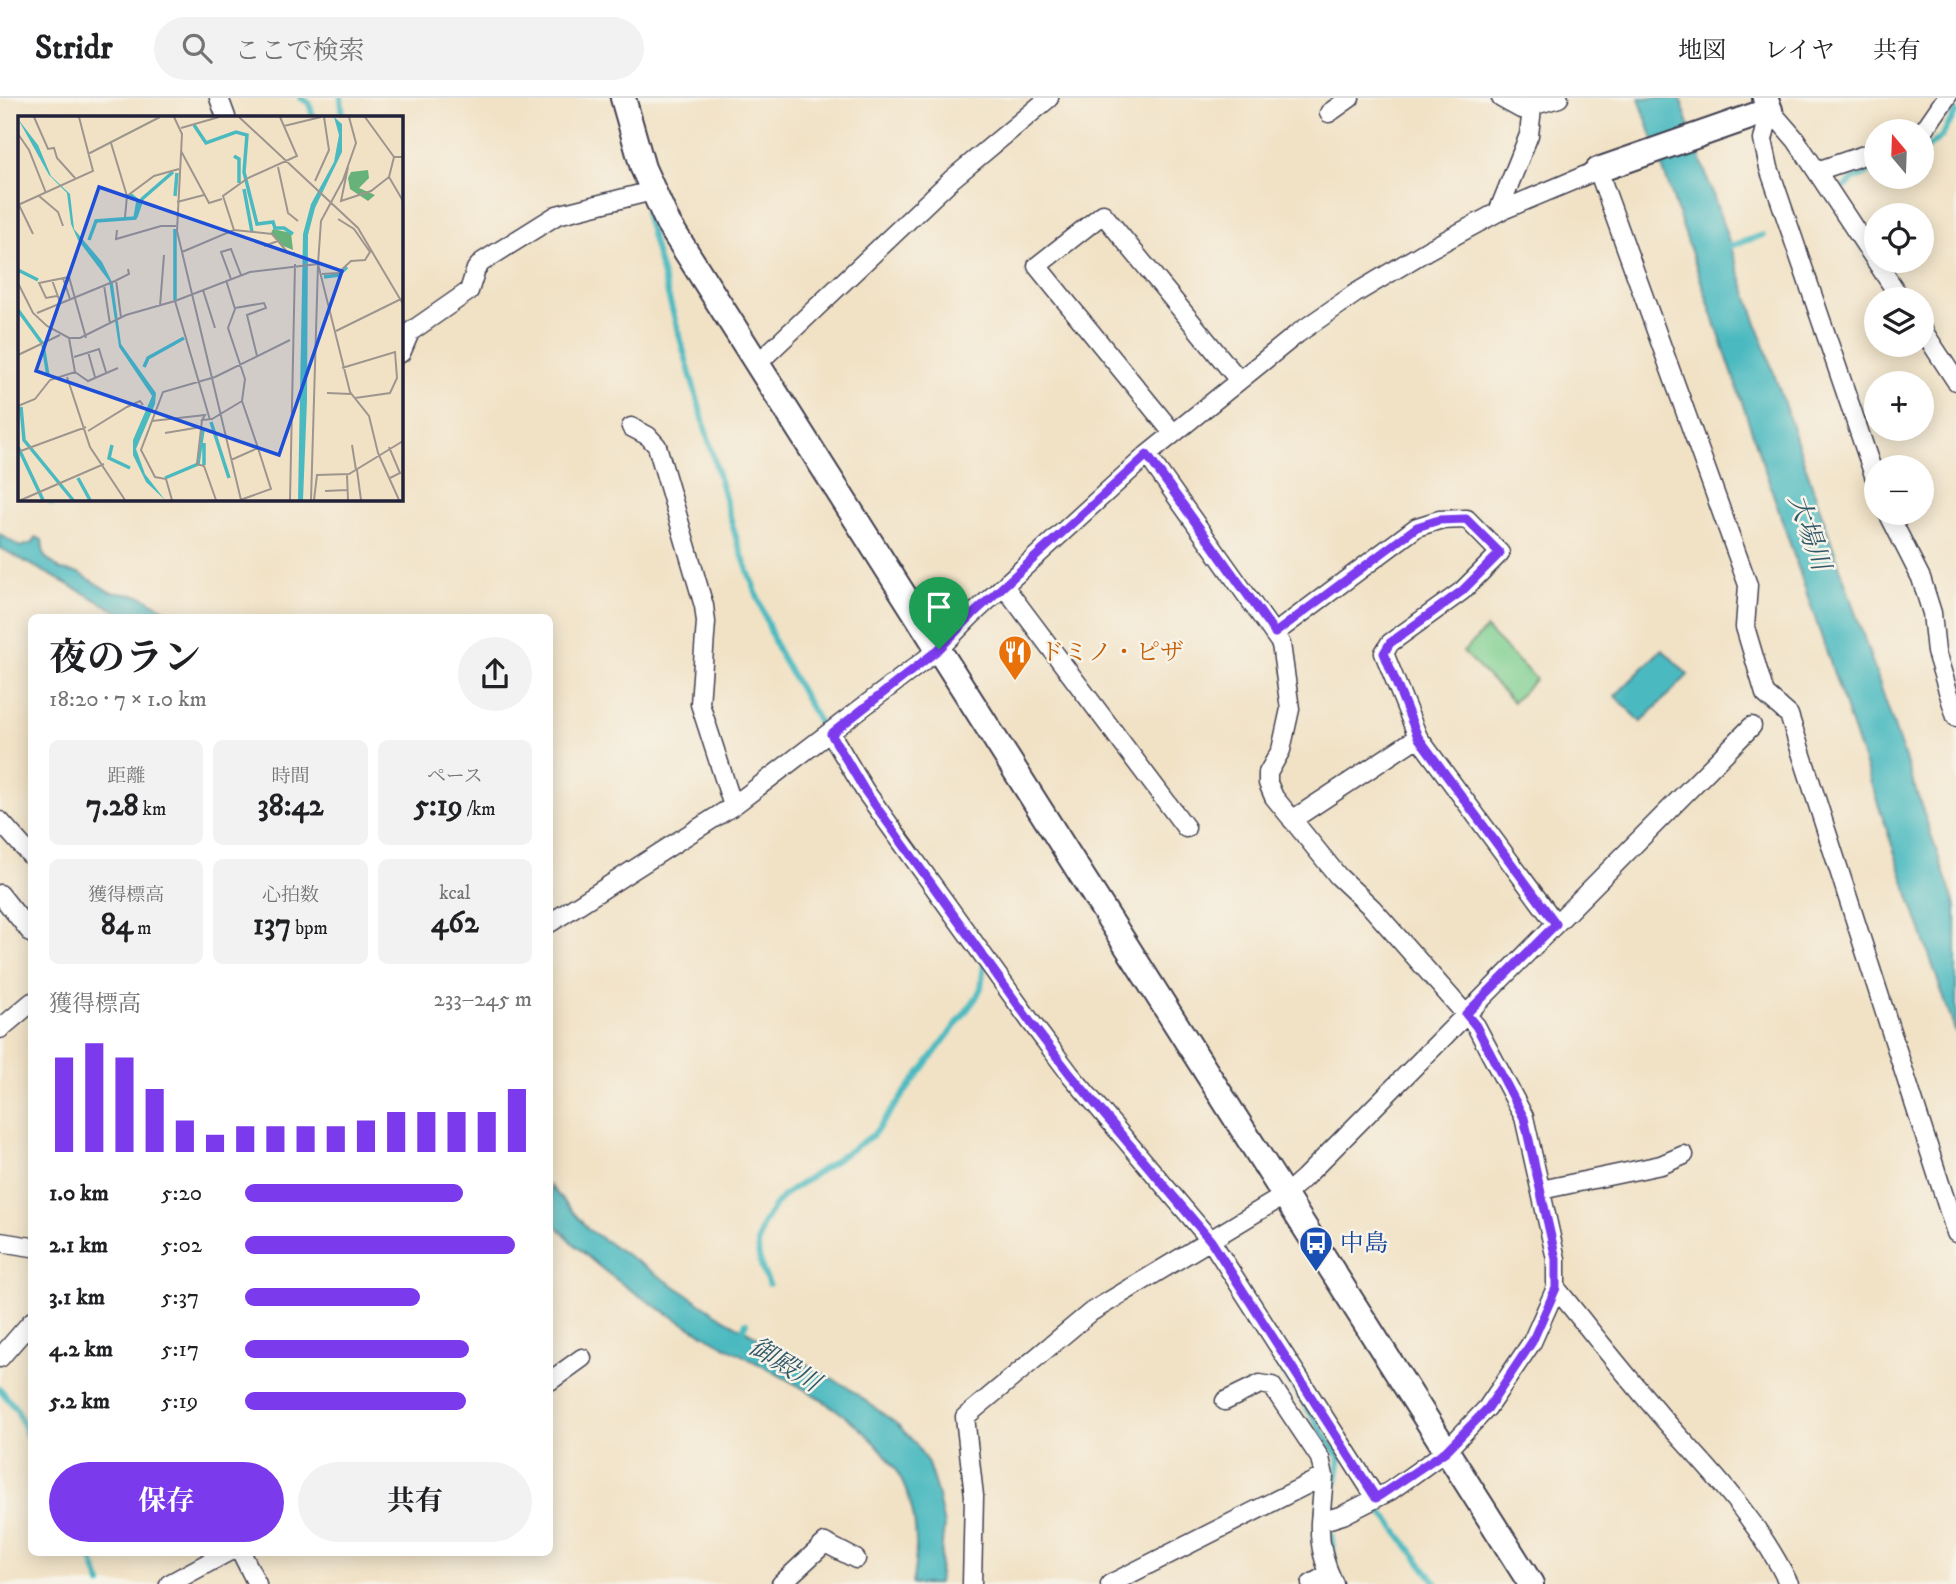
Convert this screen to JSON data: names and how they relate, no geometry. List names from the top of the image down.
{
  "water": ["大場川", "御殿川"],
  "places": {
    "restaurant": ["ドミノ・ピザ"],
    "bus stop": ["中島"]
  },
  "north": "top",
  "page": {
    "header": "Stridr",
    "search": "ここで検索",
    "nav": ["地図", "レイヤ", "共有"],
    "map_buttons": ["+", "−"],
    "heading": ["夜のラン", "18:20 · 7 × 1.0 km"],
    "stats": [
      ["距離", "7.28 km"],
      ["時間", "38:42"],
      ["ペース", "5:19 /km"],
      ["獲得標高", "84 m"],
      ["心拍数", "137 bpm"],
      ["kcal", "462"]
    ],
    "chart": ["獲得標高", "233–245 m"],
    "list": [
      {
        "name": "1.0 km",
        "note": "5:20"
      },
      {
        "name": "2.1 km",
        "note": "5:02"
      },
      {
        "name": "3.1 km",
        "note": "5:37"
      },
      {
        "name": "4.2 km",
        "note": "5:17"
      },
      {
        "name": "5.2 km",
        "note": "5:19"
      }
    ],
    "buttons": ["保存", "共有"]
  }
}
